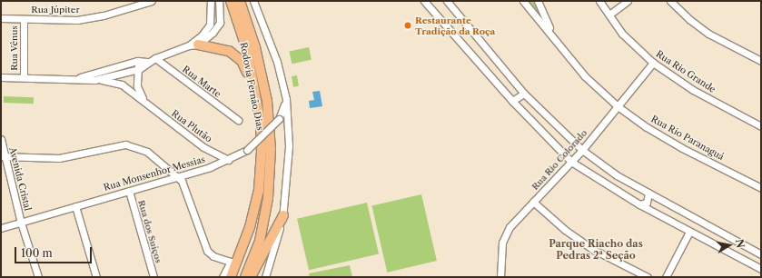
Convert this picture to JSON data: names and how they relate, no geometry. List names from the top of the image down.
{
  "streets": {
    "highway": ["Rodovia Fernão Dias"],
    "street": [
      "Rua Júpiter",
      "Rua Vênus",
      "Rua Rio Grande",
      "Rua Marte",
      "Rua Plutão",
      "Rua Rio Paranaguá",
      "Rua Rio Colorado",
      "Rua Monsenhor Messias",
      "Avenida Cristal",
      "Rua dos Suíços"
    ]
  },
  "crossings": [
    ["Rua Júpiter", "Rua Vênus"],
    ["Rua Rio Grande", "Rua Rio Colorado"],
    ["Rua Plutão", "Rua Monsenhor Messias"],
    ["Rua Rio Paranaguá", "Rua Rio Colorado"],
    ["Rua Monsenhor Messias", "Avenida Cristal"],
    ["Rua Monsenhor Messias", "Rua dos Suíços"]
  ],
  "districts": ["Parque Riacho das Pedras 2ª Seção"],
  "places": ["Restaurante Tradição da Roça"],
  "scale_bar": "100 m",
  "north": "right"
}
